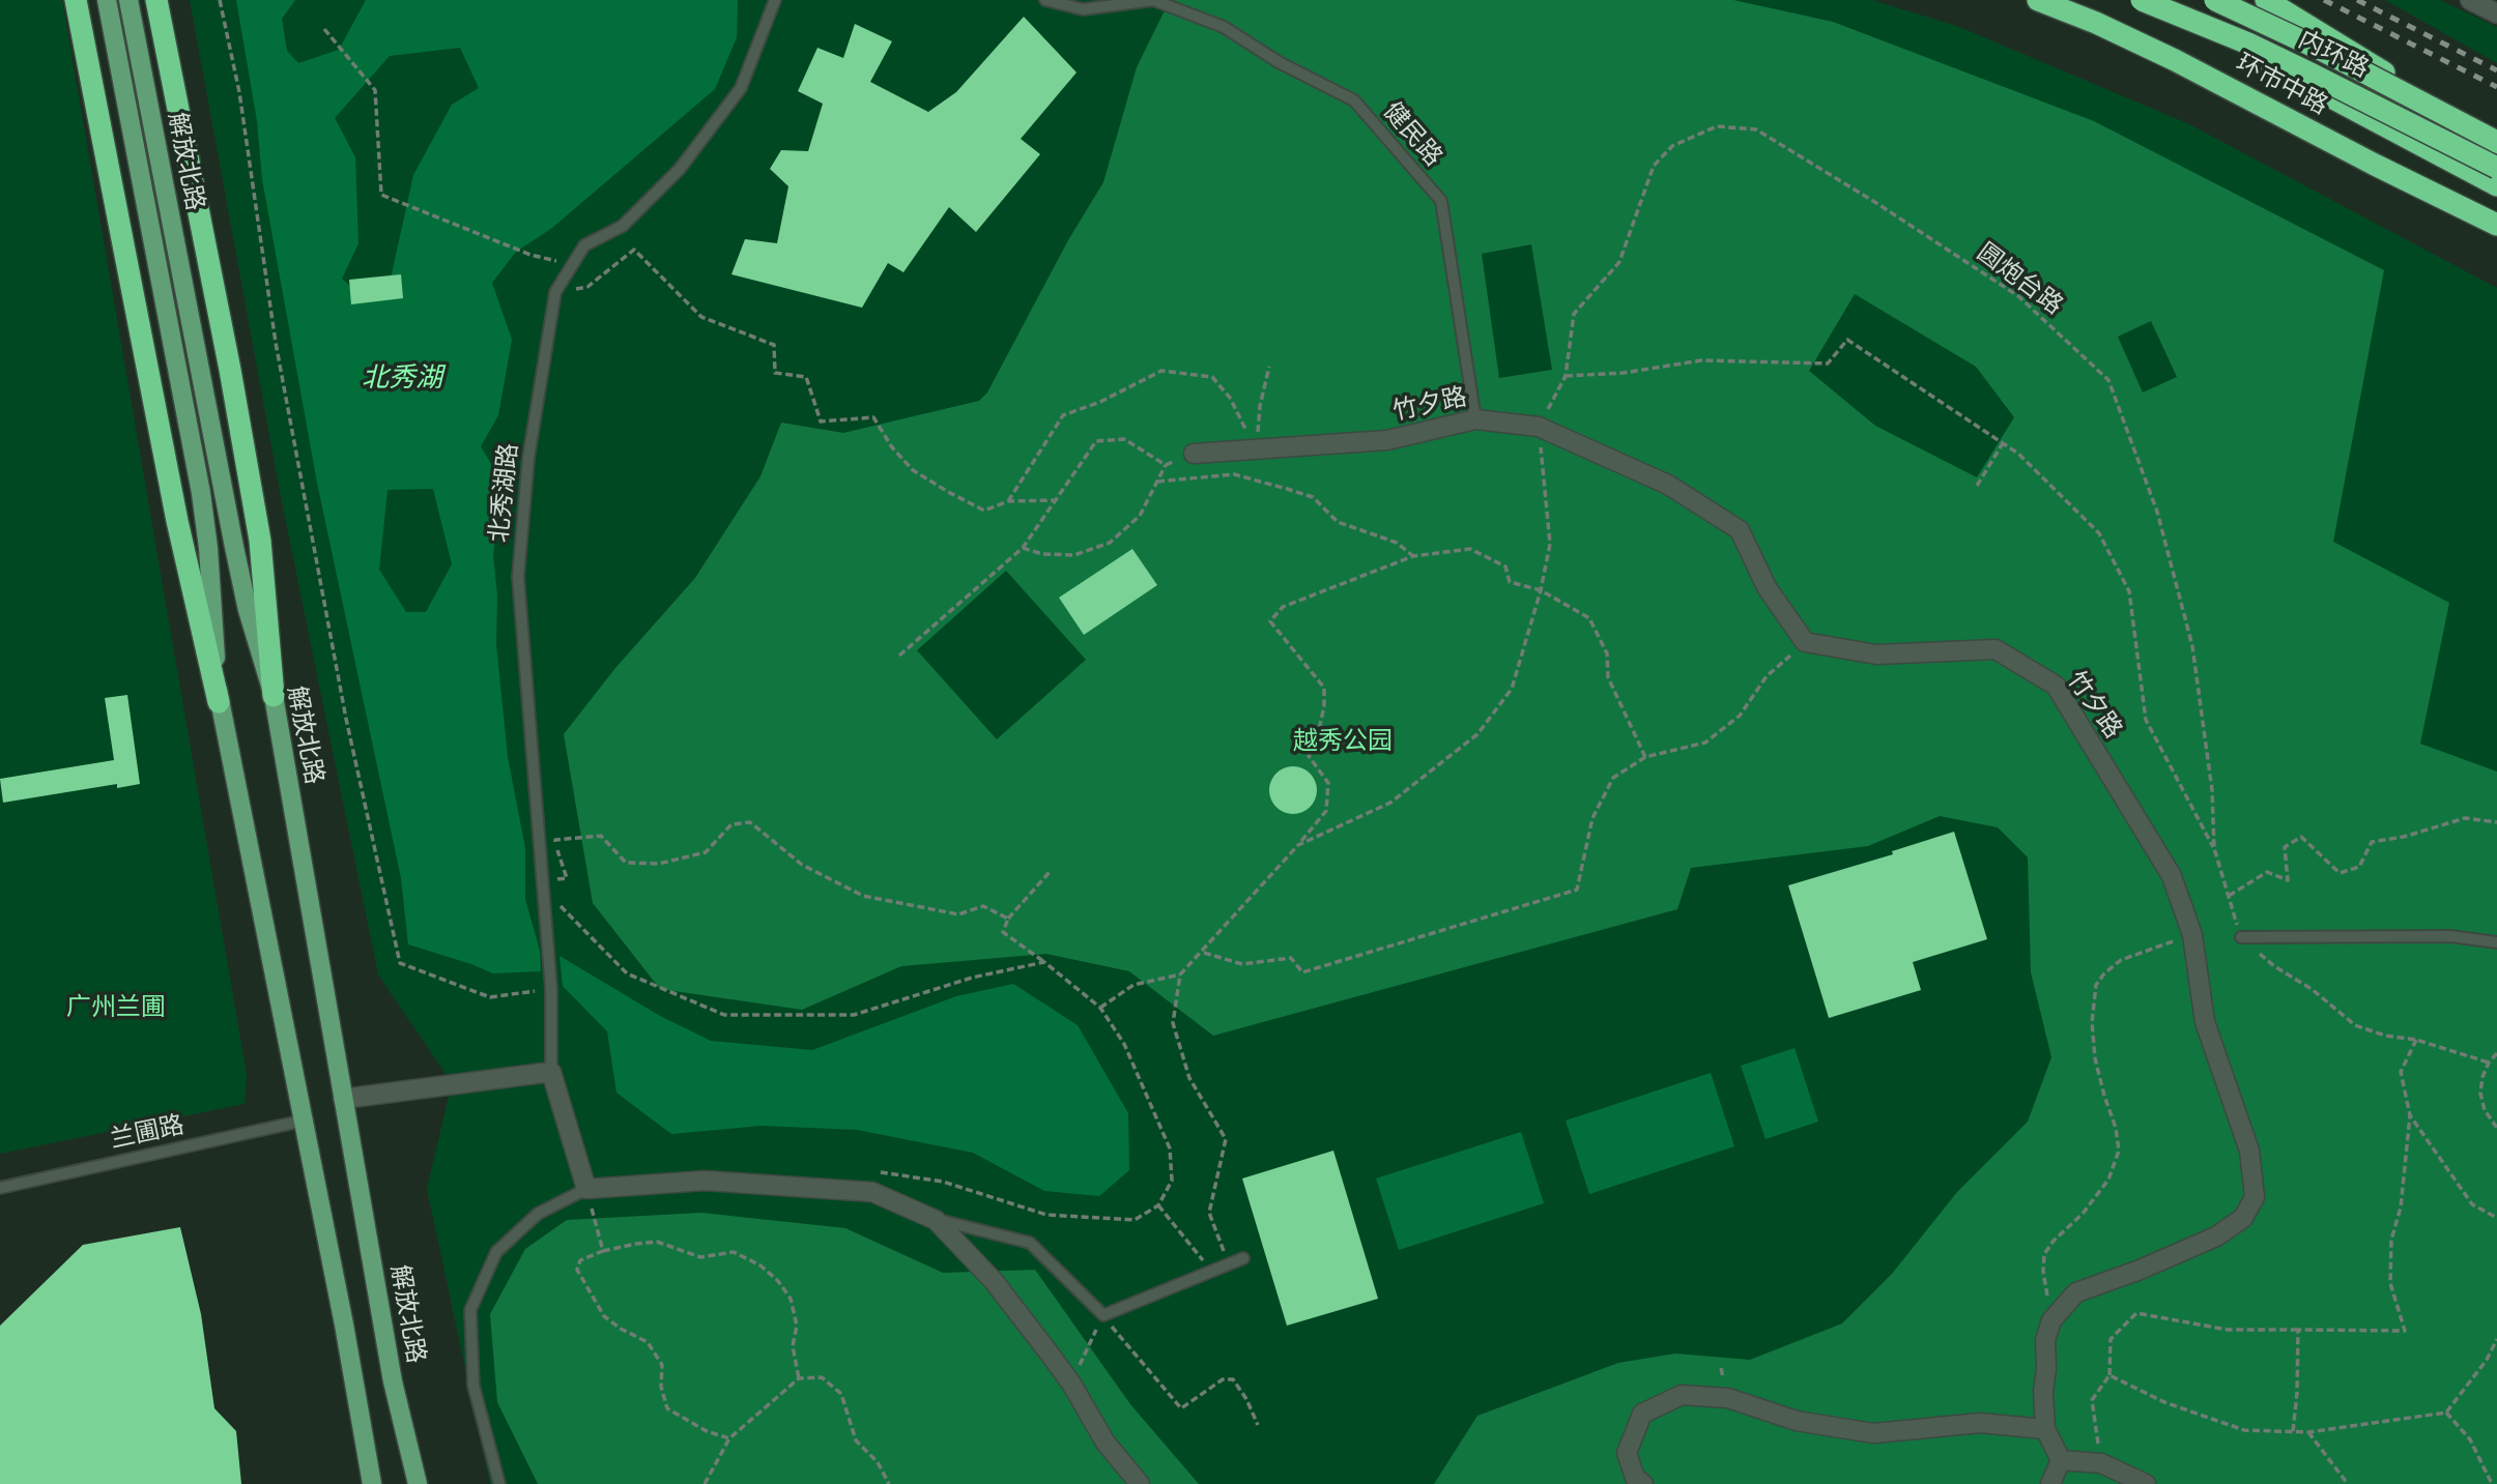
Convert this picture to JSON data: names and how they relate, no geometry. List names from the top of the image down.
{
  "streets": {
    "highway": ["内环路", "环市中路"],
    "main road": ["解放北路"],
    "street": ["竹夕路"],
    "lane": ["健民路", "北秀湖路", "兰圃路"],
    "path": ["圆炮台路"]
  },
  "crossings": [
    ["内环路", "环市中路"],
    ["健民路", "竹夕路"],
    ["解放北路", "兰圃路"],
    ["圆炮台路", "竹夕路"]
  ],
  "water": ["北秀湖"],
  "parks": ["越秀公园", "广州兰圃"]
}
